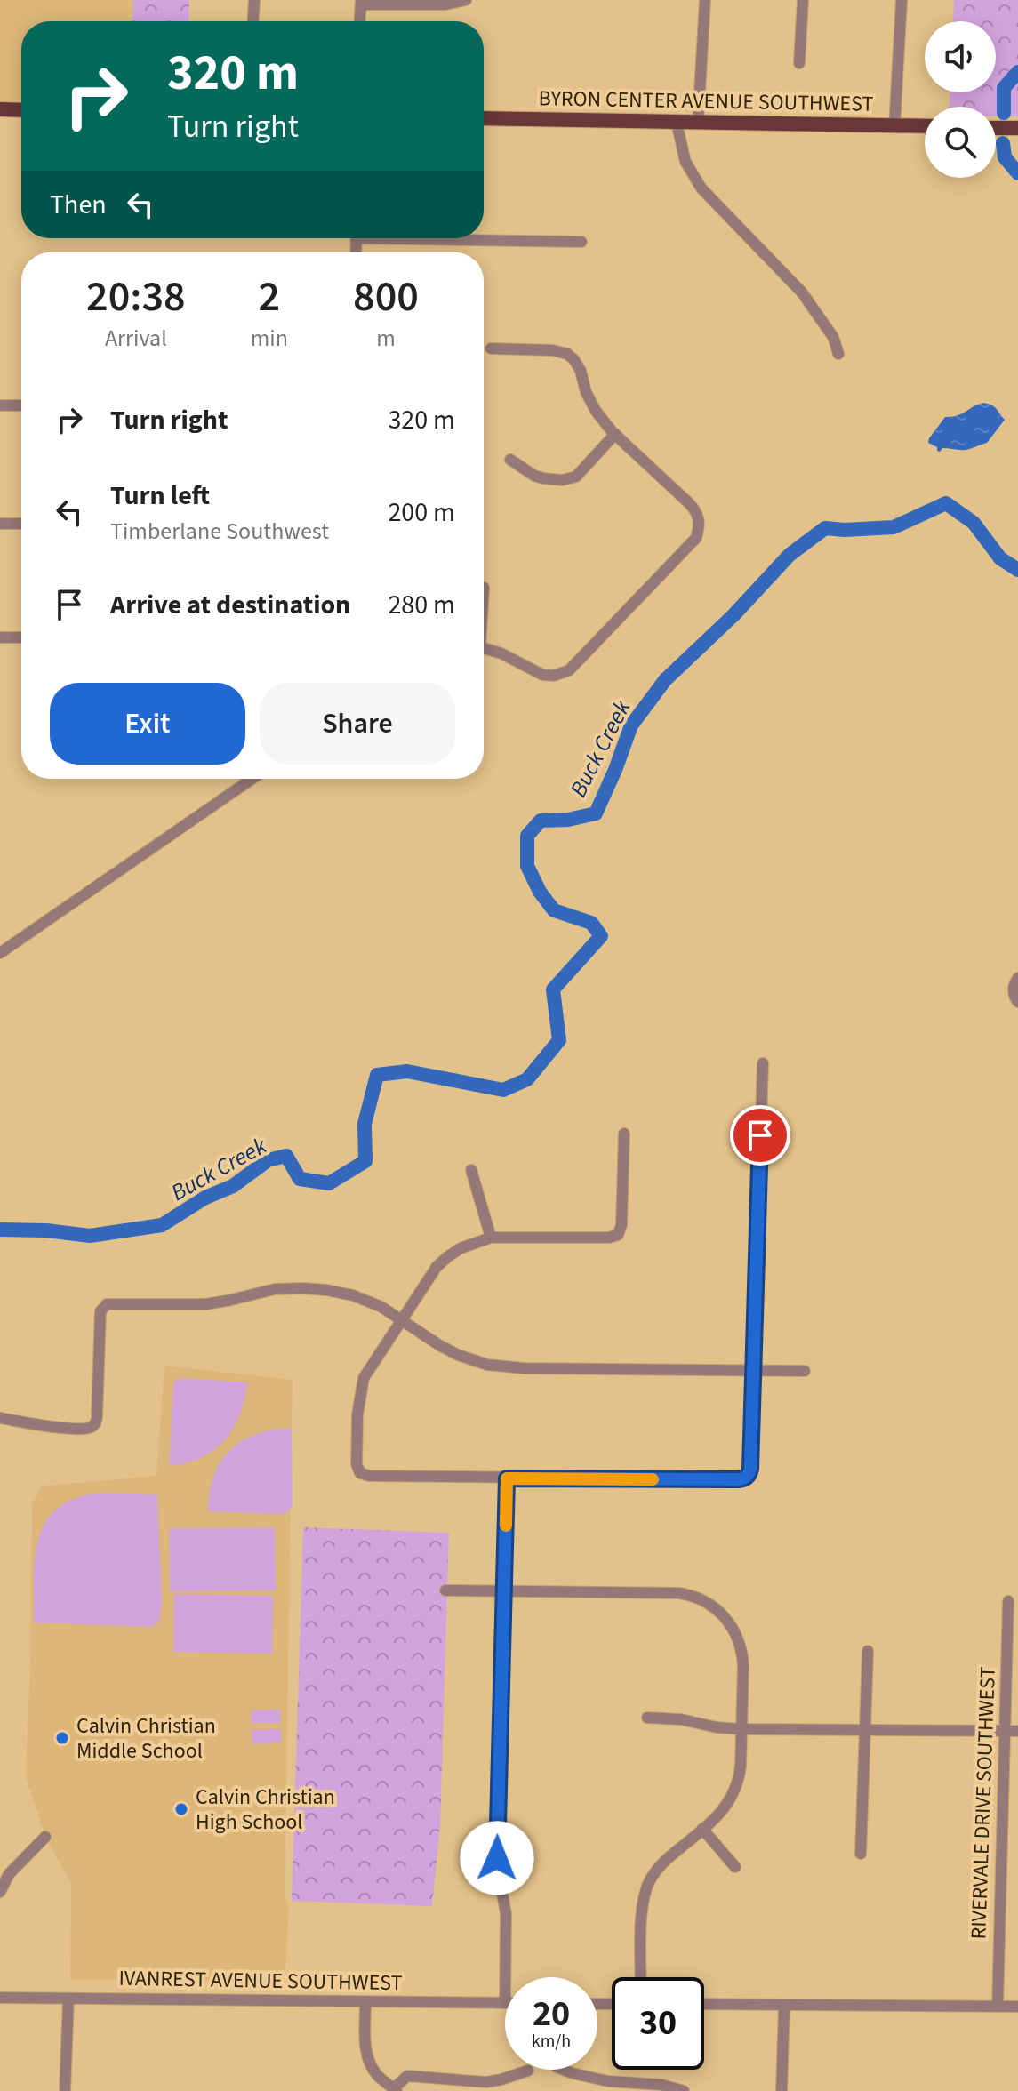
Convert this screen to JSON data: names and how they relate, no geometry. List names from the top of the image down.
{
  "streets": {
    "main road": ["BYRON CENTER AVENUE SOUTHWEST"],
    "street": ["RIVERVALE DRIVE SOUTHWEST", "IVANREST AVENUE SOUTHWEST"]
  },
  "water": ["Buck Creek"],
  "places": ["Calvin Christian Middle School", "Calvin Christian High School"],
  "page": {
    "turn": ["320 m", "Turn right"],
    "then": "Then",
    "eta": [
      "20:38",
      "Arrival",
      "2",
      "min",
      "800",
      "m"
    ],
    "list": [
      {
        "name": "Turn right",
        "value": "320 m"
      },
      {
        "name": "Turn left",
        "note": "Timberlane Southwest",
        "value": "200 m"
      },
      {
        "name": "Arrive at destination",
        "value": "280 m"
      }
    ],
    "buttons": ["Exit", "Share"],
    "speed": "20 km/h",
    "limit": "30"
  }
}
